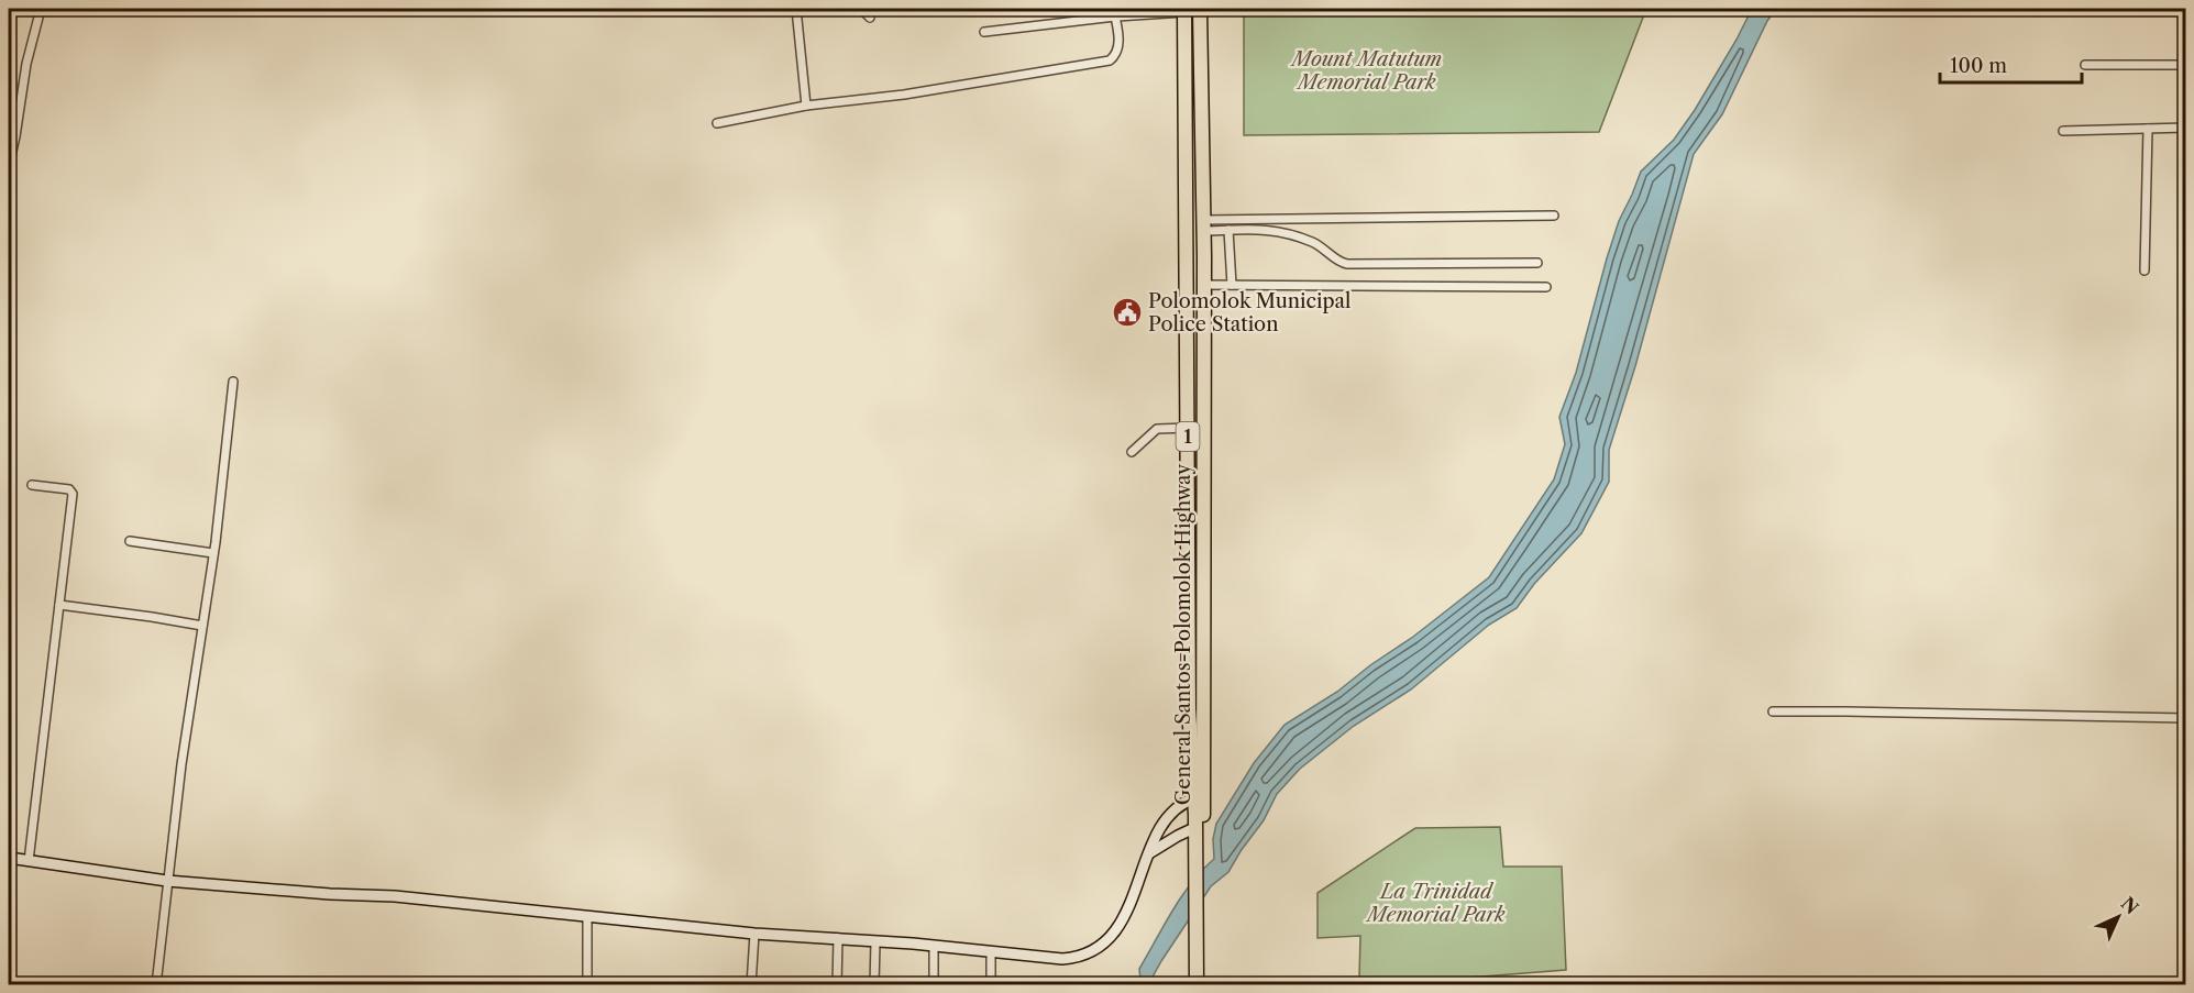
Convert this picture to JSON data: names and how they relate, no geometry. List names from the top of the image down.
{
  "streets": {
    "highway": ["1", "General Santos-Polomolok Highway"]
  },
  "crossings": [
    ["1", "General Santos-Polomolok Highway"]
  ],
  "parks": ["Mount Matutum Memorial Park", "La Trinidad Memorial Park"],
  "places": {
    "public building": ["Polomolok Municipal Police Station"]
  },
  "scale_bar": "100 m",
  "north": "top right"
}
